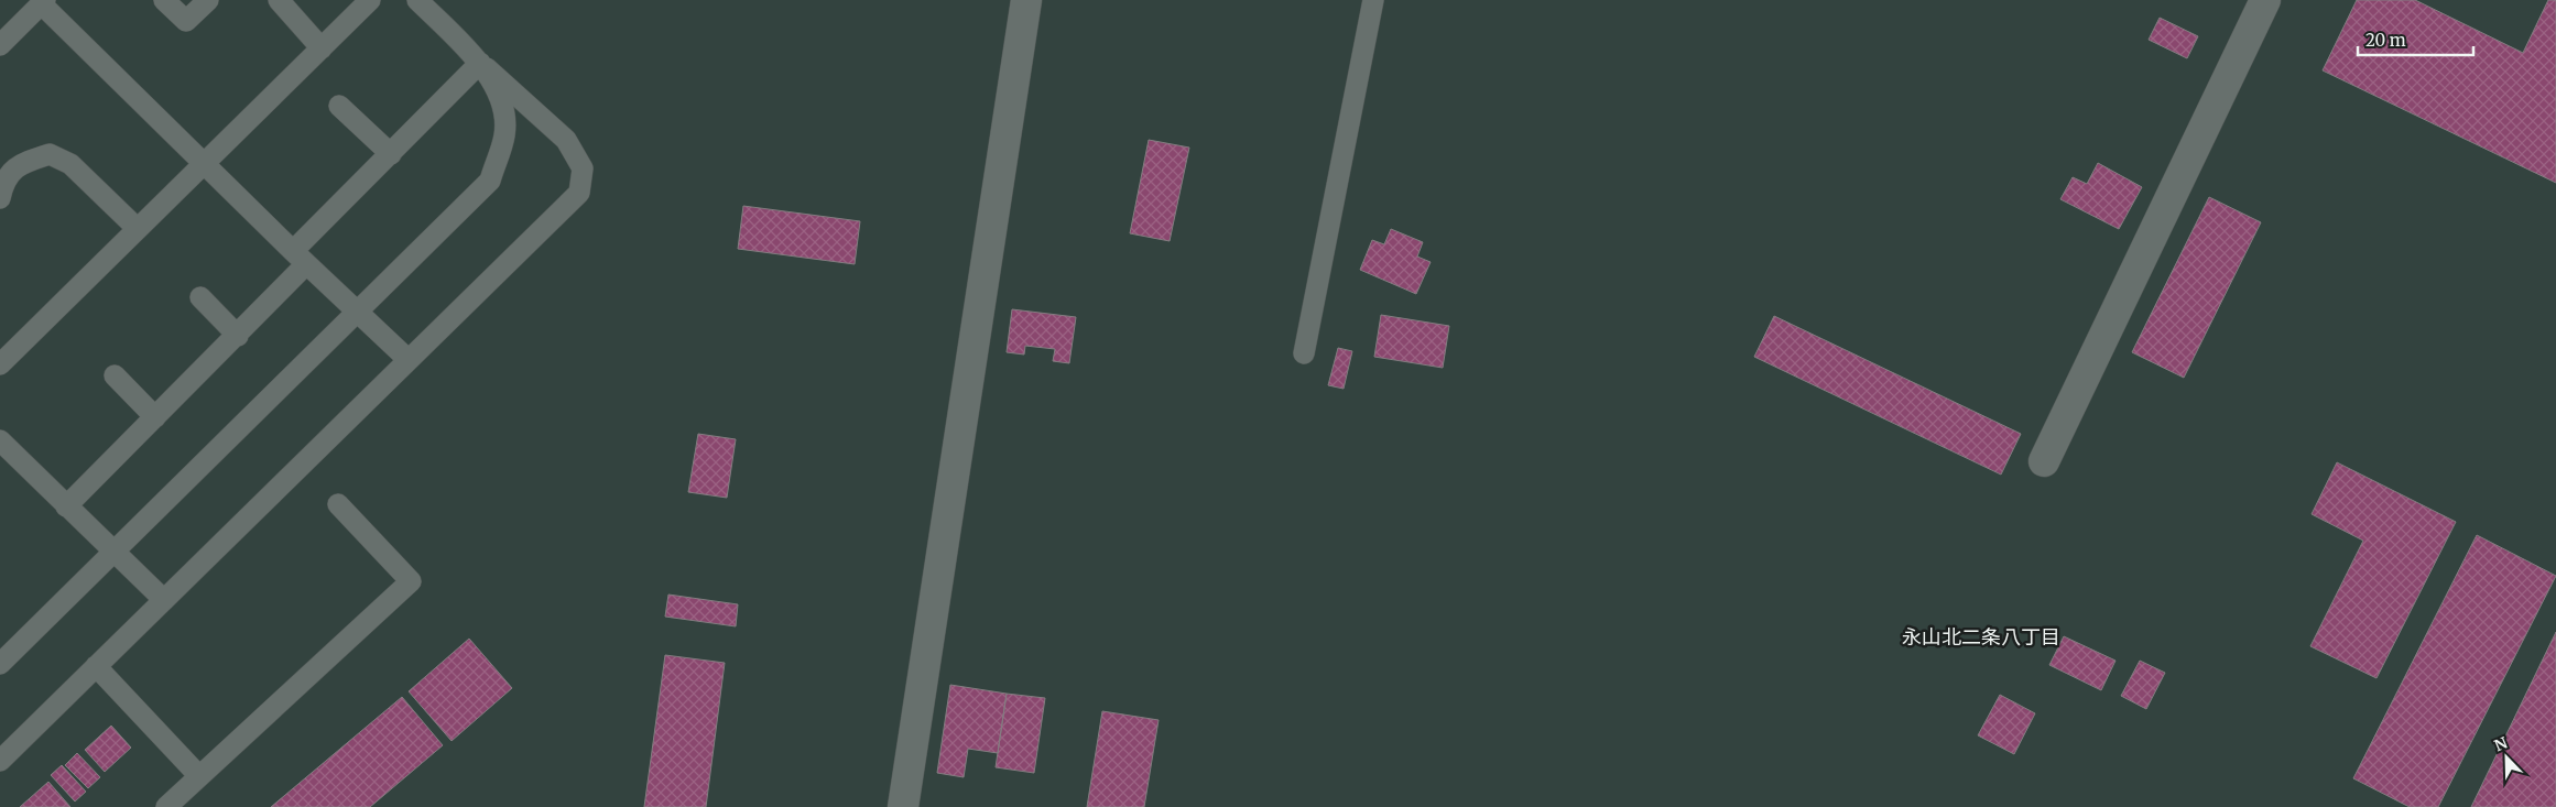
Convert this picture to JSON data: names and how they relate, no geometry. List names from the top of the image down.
{
  "districts": ["永山北二条八丁目"],
  "scale_bar": "20 m",
  "north": "top left"
}
